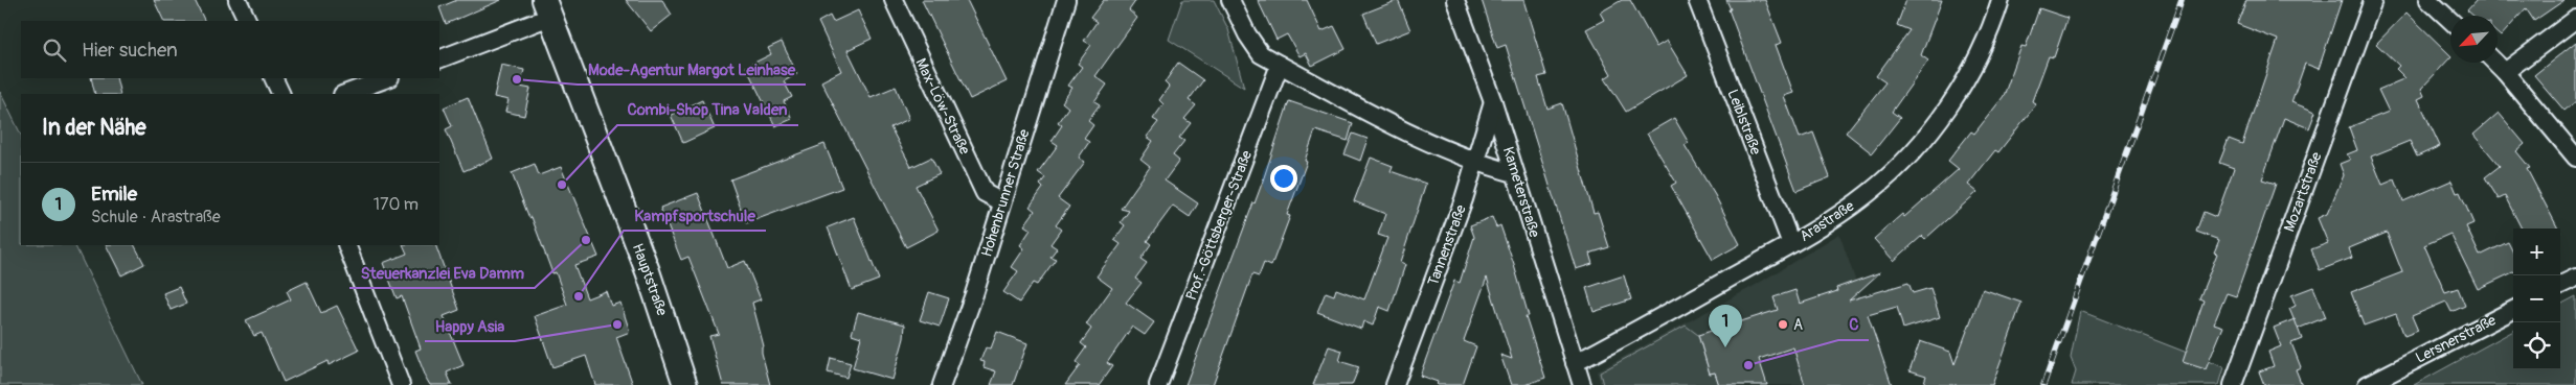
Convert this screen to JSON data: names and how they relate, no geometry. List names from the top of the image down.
{
  "streets": {
    "street": [
      "Max-Löw-Straße",
      "Leiblstraße",
      "Kameterstraße",
      "Mozartstraße",
      "Hohenbrunner Straße",
      "Arastraße",
      "Prof.-Göttsberger-Straße",
      "Tannenstraße",
      "Hauptstraße",
      "Lersnerstraße"
    ]
  },
  "crossings": [
    ["Max-Löw-Straße", "Hohenbrunner Straße"],
    ["Leiblstraße", "Arastraße"],
    ["Kameterstraße", "Arastraße"],
    ["Kameterstraße", "Tannenstraße"]
  ],
  "places": [
    "Mode-Agentur Margot Leinhase",
    "Combi-Shop Tina Valden",
    "Steuerkanzlei Eva Damm",
    "Kampfsportschule",
    "Happy Asia",
    "A",
    "C"
  ],
  "north": "bottom left",
  "page": {
    "search": "Hier suchen",
    "heading": "In der Nähe",
    "list": [
      {
        "mark": "1",
        "name": "Emile",
        "note": "Schule · Arastraße",
        "value": "170 m"
      }
    ],
    "map_buttons": ["+", "−"],
    "pins": "1"
  }
}
